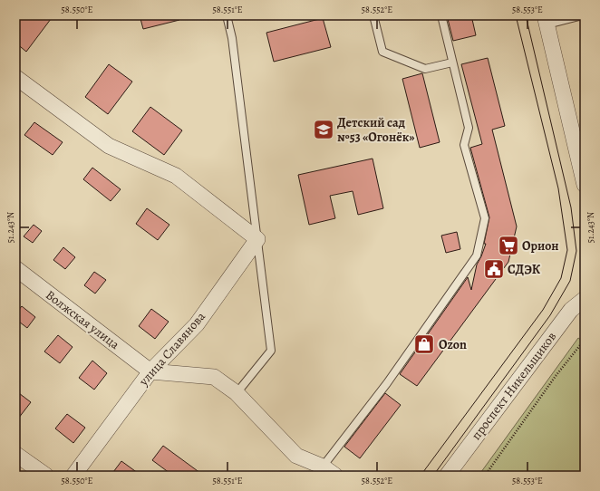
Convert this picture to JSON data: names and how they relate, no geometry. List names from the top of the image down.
{
  "streets": {
    "street": ["Волжская улица", "улица Славянова", "проспект Никельщиков"]
  },
  "crossings": [
    ["Волжская улица", "улица Славянова"]
  ],
  "places": {
    "school or university": ["Детский сад №53 «Огонёк»"],
    "supermarket": ["Орион"],
    "public building": ["СДЭК"],
    "shop": ["Ozon"]
  },
  "coordinates": [
    "58.550°E",
    "58.551°E",
    "58.552°E",
    "58.553°E",
    "51.243°N"
  ]
}
